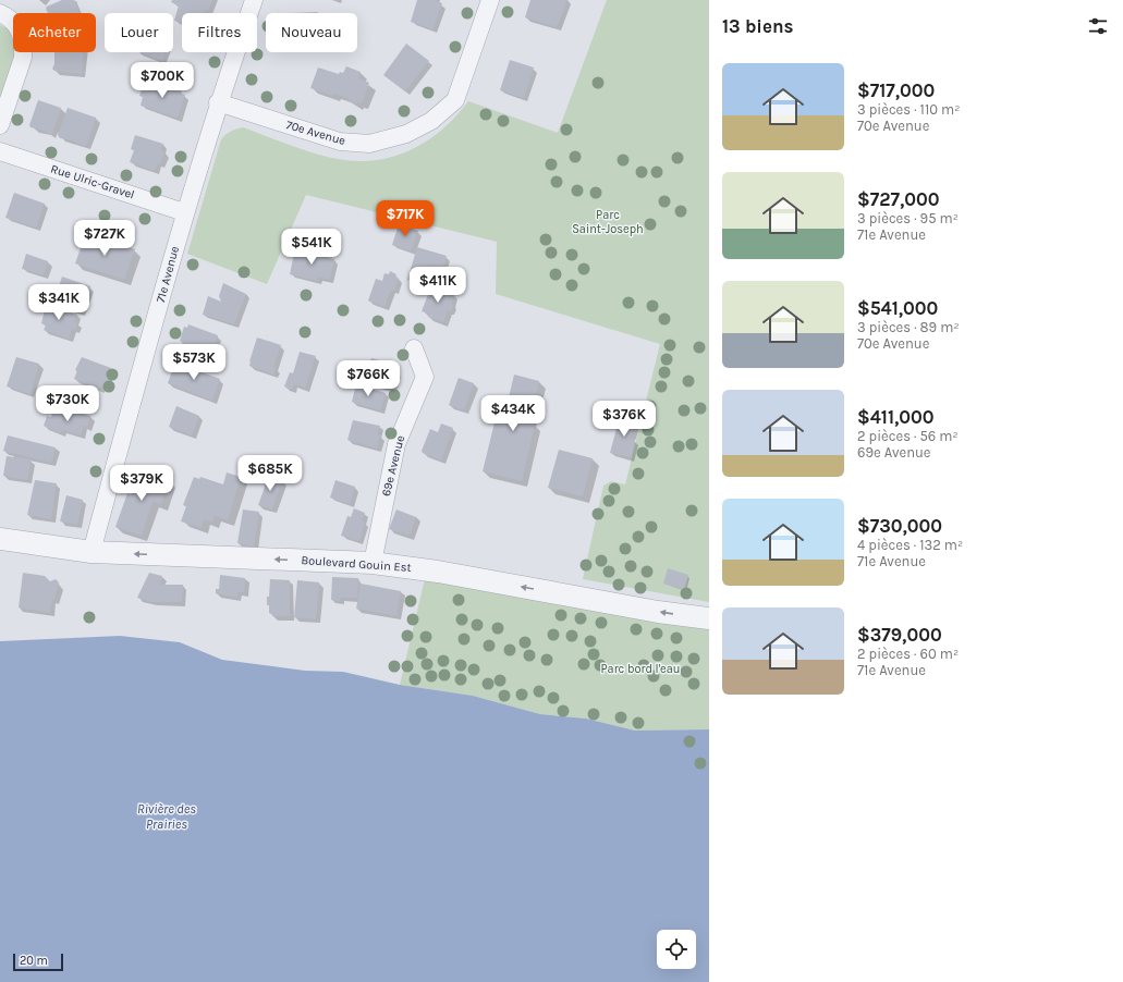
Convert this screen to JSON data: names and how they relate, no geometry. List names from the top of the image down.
{
  "streets": {
    "street": [
      "70e Avenue",
      "Rue Ulric-Gravel",
      "71e Avenue",
      "69e Avenue",
      "Boulevard Gouin Est"
    ]
  },
  "crossings": [
    ["70e Avenue", "71e Avenue"],
    ["Rue Ulric-Gravel", "71e Avenue"],
    ["71e Avenue", "Boulevard Gouin Est"],
    ["69e Avenue", "Boulevard Gouin Est"]
  ],
  "one_way": ["Boulevard Gouin Est"],
  "water": ["Rivière des Prairies"],
  "parks": ["Parc Saint-Joseph", "Parc bord l'eau"],
  "scale_bar": "20 m",
  "page": {
    "heading": "13 biens",
    "chip": [
      "Acheter",
      "Louer",
      "Filtres",
      "Nouveau"
    ],
    "list": [
      {
        "name": "$717,000",
        "note": "3 pièces · 110 m² · 70e Avenue"
      },
      {
        "name": "$727,000",
        "note": "3 pièces · 95 m² · 71e Avenue"
      },
      {
        "name": "$541,000",
        "note": "3 pièces · 89 m² · 70e Avenue"
      },
      {
        "name": "$411,000",
        "note": "2 pièces · 56 m² · 69e Avenue"
      },
      {
        "name": "$730,000",
        "note": "4 pièces · 132 m² · 71e Avenue"
      },
      {
        "name": "$379,000",
        "note": "2 pièces · 60 m² · 71e Avenue"
      }
    ],
    "price": [
      "$700K",
      "$717K",
      "$727K",
      "$541K",
      "$411K",
      "$341K",
      "$573K",
      "$766K",
      "$730K",
      "$434K",
      "$376K",
      "$685K",
      "$379K"
    ],
    "scale": "20 m"
  }
}
